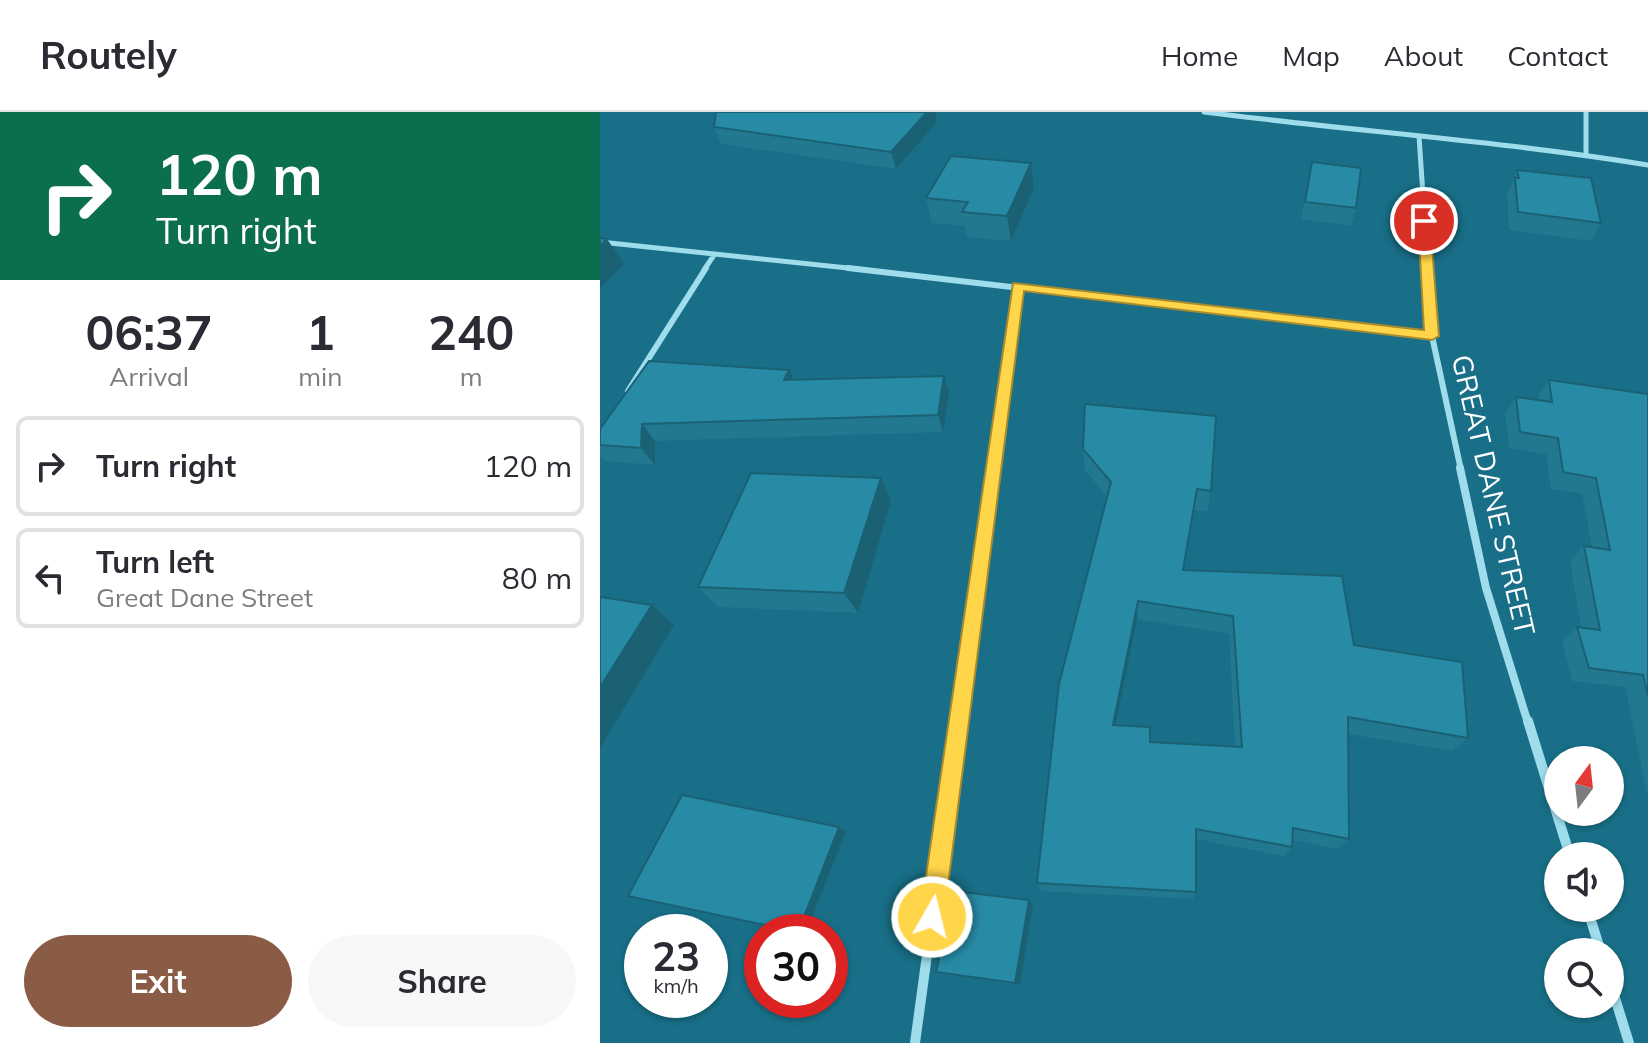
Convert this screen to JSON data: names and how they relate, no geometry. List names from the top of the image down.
{
  "streets": {
    "street": ["GREAT DANE STREET"]
  },
  "north": "top",
  "page": {
    "header": "Routely",
    "nav": [
      "Home",
      "Map",
      "About",
      "Contact"
    ],
    "turn": ["120 m", "Turn right"],
    "eta": [
      "06:37",
      "Arrival",
      "1",
      "min",
      "240",
      "m"
    ],
    "list": [
      {
        "name": "Turn right",
        "value": "120 m"
      },
      {
        "name": "Turn left",
        "note": "Great Dane Street",
        "value": "80 m"
      }
    ],
    "speed": "23 km/h",
    "limit": "30",
    "buttons": ["Exit", "Share"]
  }
}
